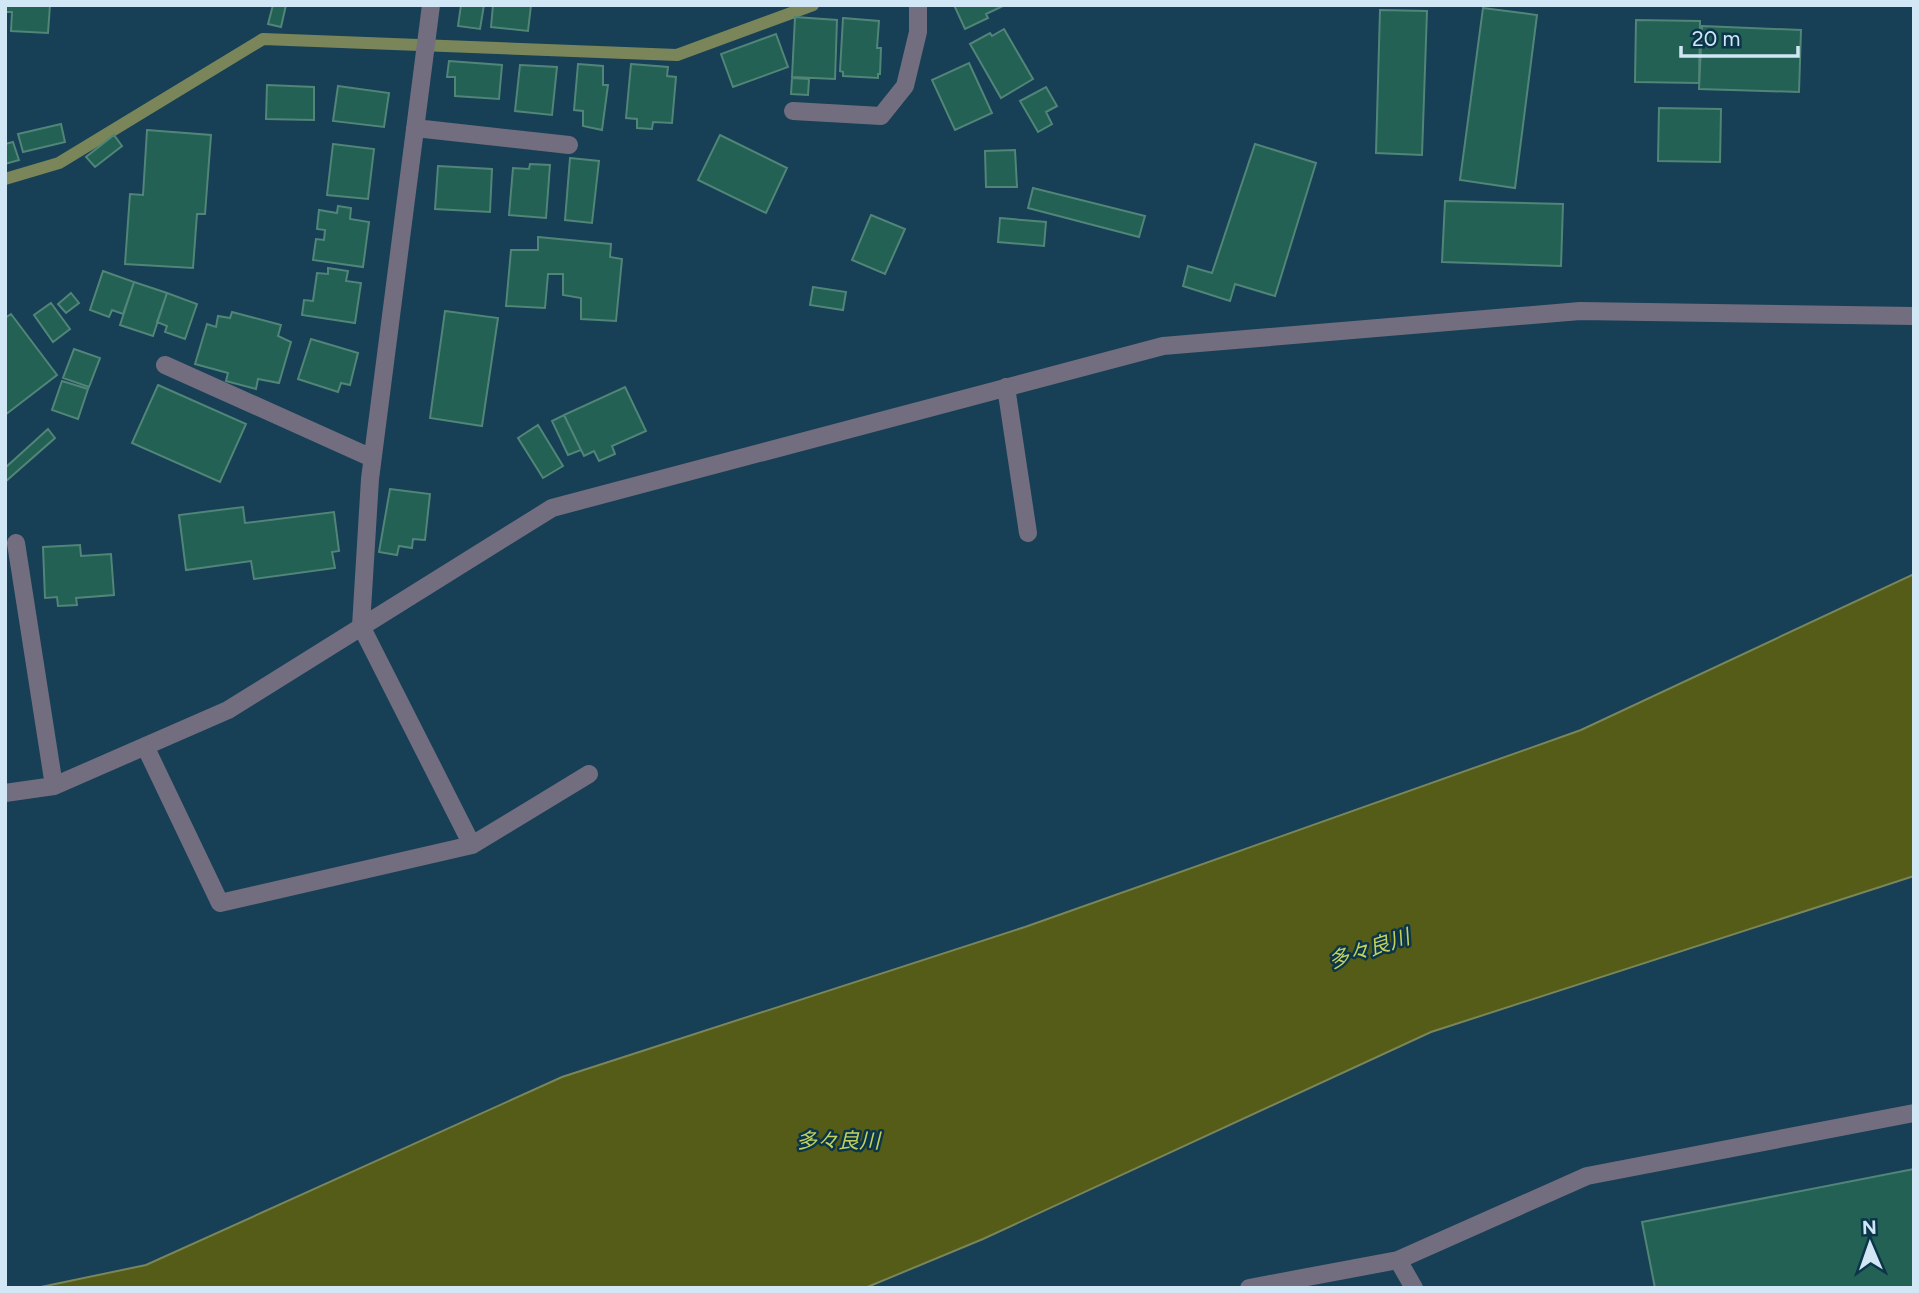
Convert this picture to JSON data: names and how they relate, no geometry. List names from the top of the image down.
{
  "water": ["多々良川"],
  "scale_bar": "20 m",
  "north": "top"
}
